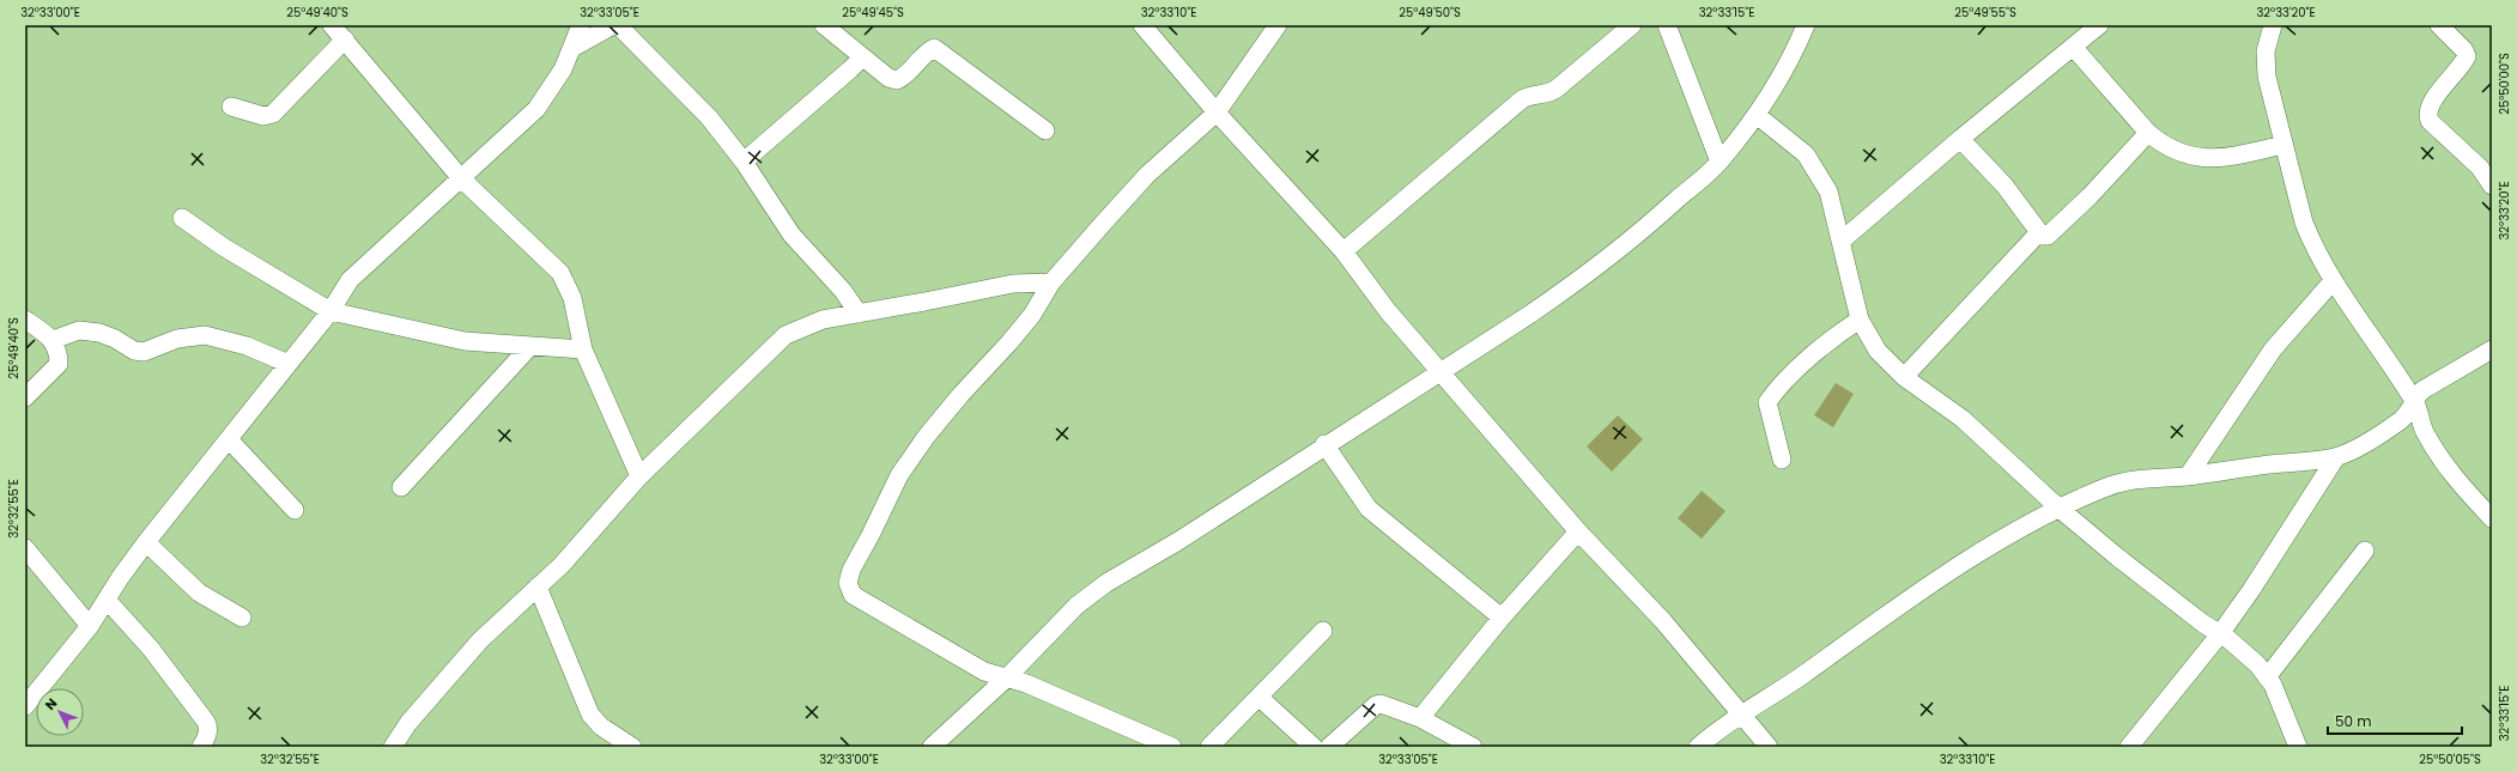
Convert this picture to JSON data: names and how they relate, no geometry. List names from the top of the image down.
{
  "scale_bar": "50 m",
  "north": "top left",
  "coordinates": [
    "32°33'00\"E",
    "25°49'40\"S",
    "32°33'05\"E",
    "25°49'45\"S",
    "32°33'10\"E",
    "25°49'50\"S",
    "32°33'15\"E",
    "25°49'55\"S",
    "32°33'20\"E",
    "25°50'00\"S",
    "32°32'55\"E",
    "25°50'05\"S"
  ]
}
